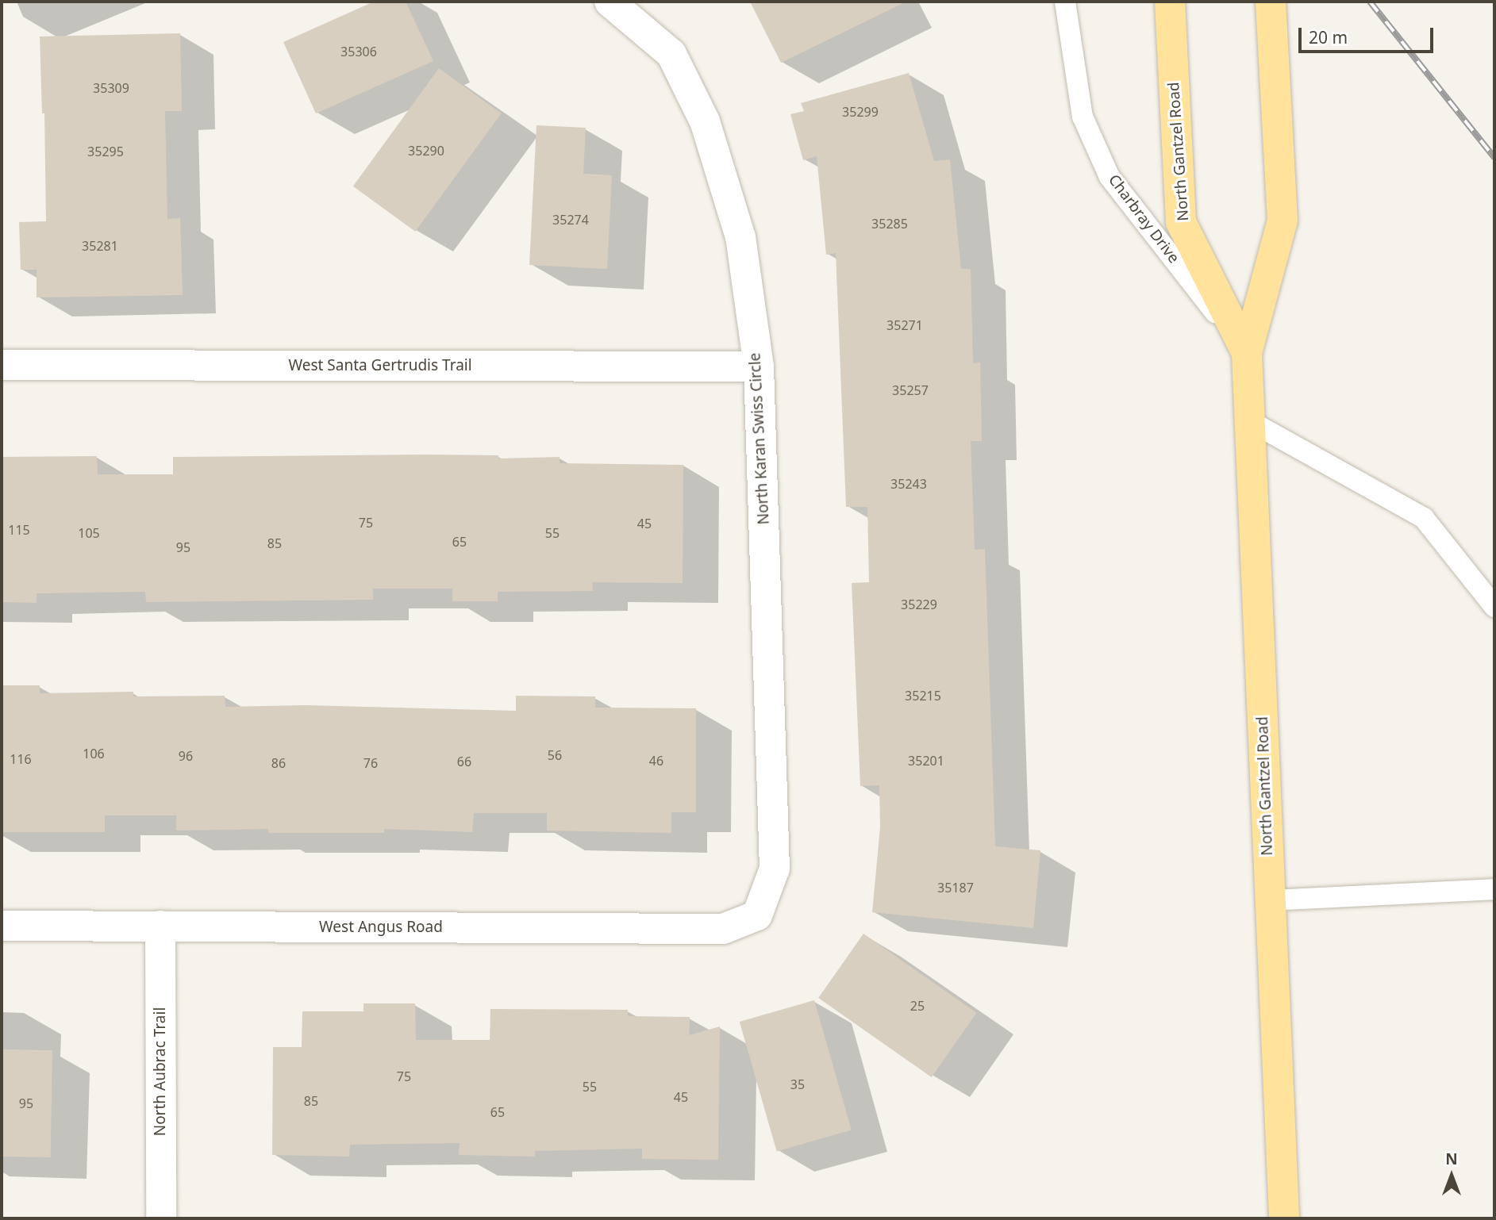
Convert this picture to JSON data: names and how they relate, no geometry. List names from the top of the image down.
{
  "streets": {
    "main road": ["North Gantzel Road"],
    "street": [
      "West Santa Gertrudis Trail",
      "North Karan Swiss Circle",
      "West Angus Road",
      "North Aubrac Trail"
    ],
    "lane": ["Charbray Drive"]
  },
  "crossings": [
    ["North Gantzel Road", "Charbray Drive"],
    ["West Santa Gertrudis Trail", "North Karan Swiss Circle"],
    ["North Karan Swiss Circle", "West Angus Road"],
    ["West Angus Road", "North Aubrac Trail"]
  ],
  "house_numbers": [
    "35306",
    "35309",
    "35299",
    "35290",
    "35295",
    "35274",
    "35285",
    "35281",
    "35271",
    "35257",
    "35243",
    "75",
    "45",
    "115",
    "105",
    "55",
    "65",
    "85",
    "95",
    "35229",
    "35215",
    "106",
    "56",
    "96",
    "116",
    "46",
    "35201",
    "66",
    "86",
    "76",
    "35187",
    "25",
    "75",
    "35",
    "55",
    "45",
    "85",
    "95",
    "65"
  ],
  "scale_bar": "20 m",
  "north": "top"
}
